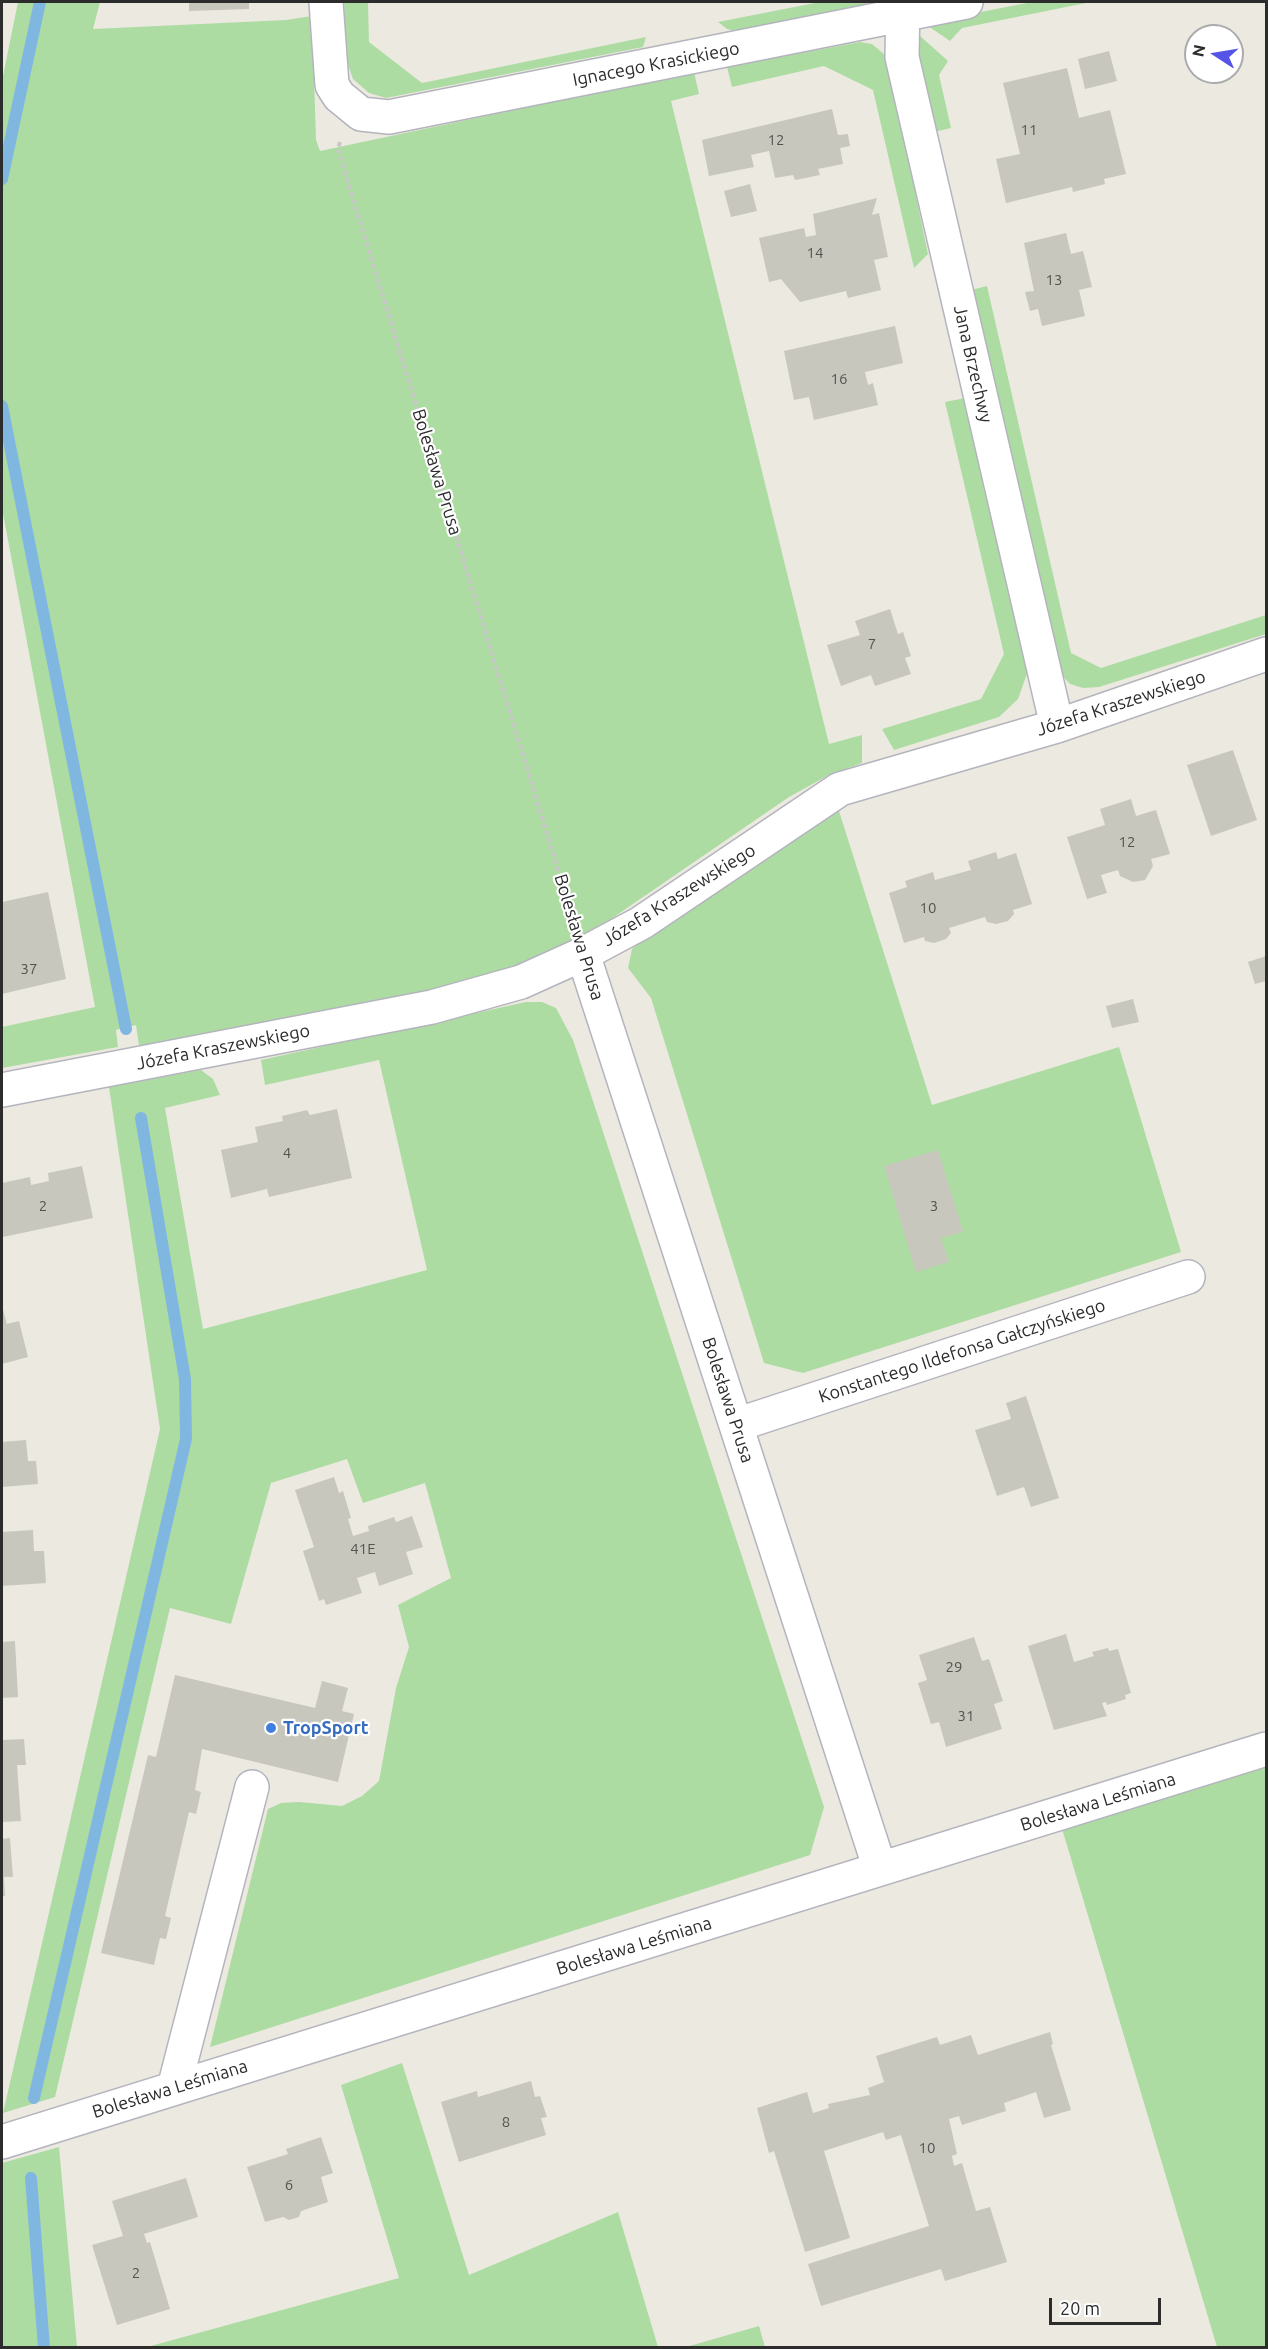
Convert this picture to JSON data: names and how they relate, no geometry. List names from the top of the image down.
{
  "streets": {
    "street": [
      "Ignacego Krasickiego",
      "Jana Brzechwy",
      "Bolesława Prusa",
      "Józefa Kraszewskiego",
      "Konstantego Ildefonsa Gałczyńskiego",
      "Bolesława Leśmiana"
    ]
  },
  "crossings": [
    ["Ignacego Krasickiego", "Jana Brzechwy"],
    ["Ignacego Krasickiego", "Bolesława Prusa"],
    ["Jana Brzechwy", "Józefa Kraszewskiego"],
    ["Bolesława Prusa", "Józefa Kraszewskiego"],
    ["Bolesława Prusa", "Konstantego Ildefonsa Gałczyńskiego"],
    ["Bolesława Prusa", "Bolesława Leśmiana"]
  ],
  "places": ["TropSport"],
  "house_numbers": [
    "11",
    "12",
    "14",
    "13",
    "16",
    "7",
    "12",
    "10",
    "37",
    "4",
    "2",
    "3",
    "41E",
    "29",
    "31",
    "8",
    "10",
    "6",
    "2"
  ],
  "scale_bar": "20 m",
  "north": "left"
}
